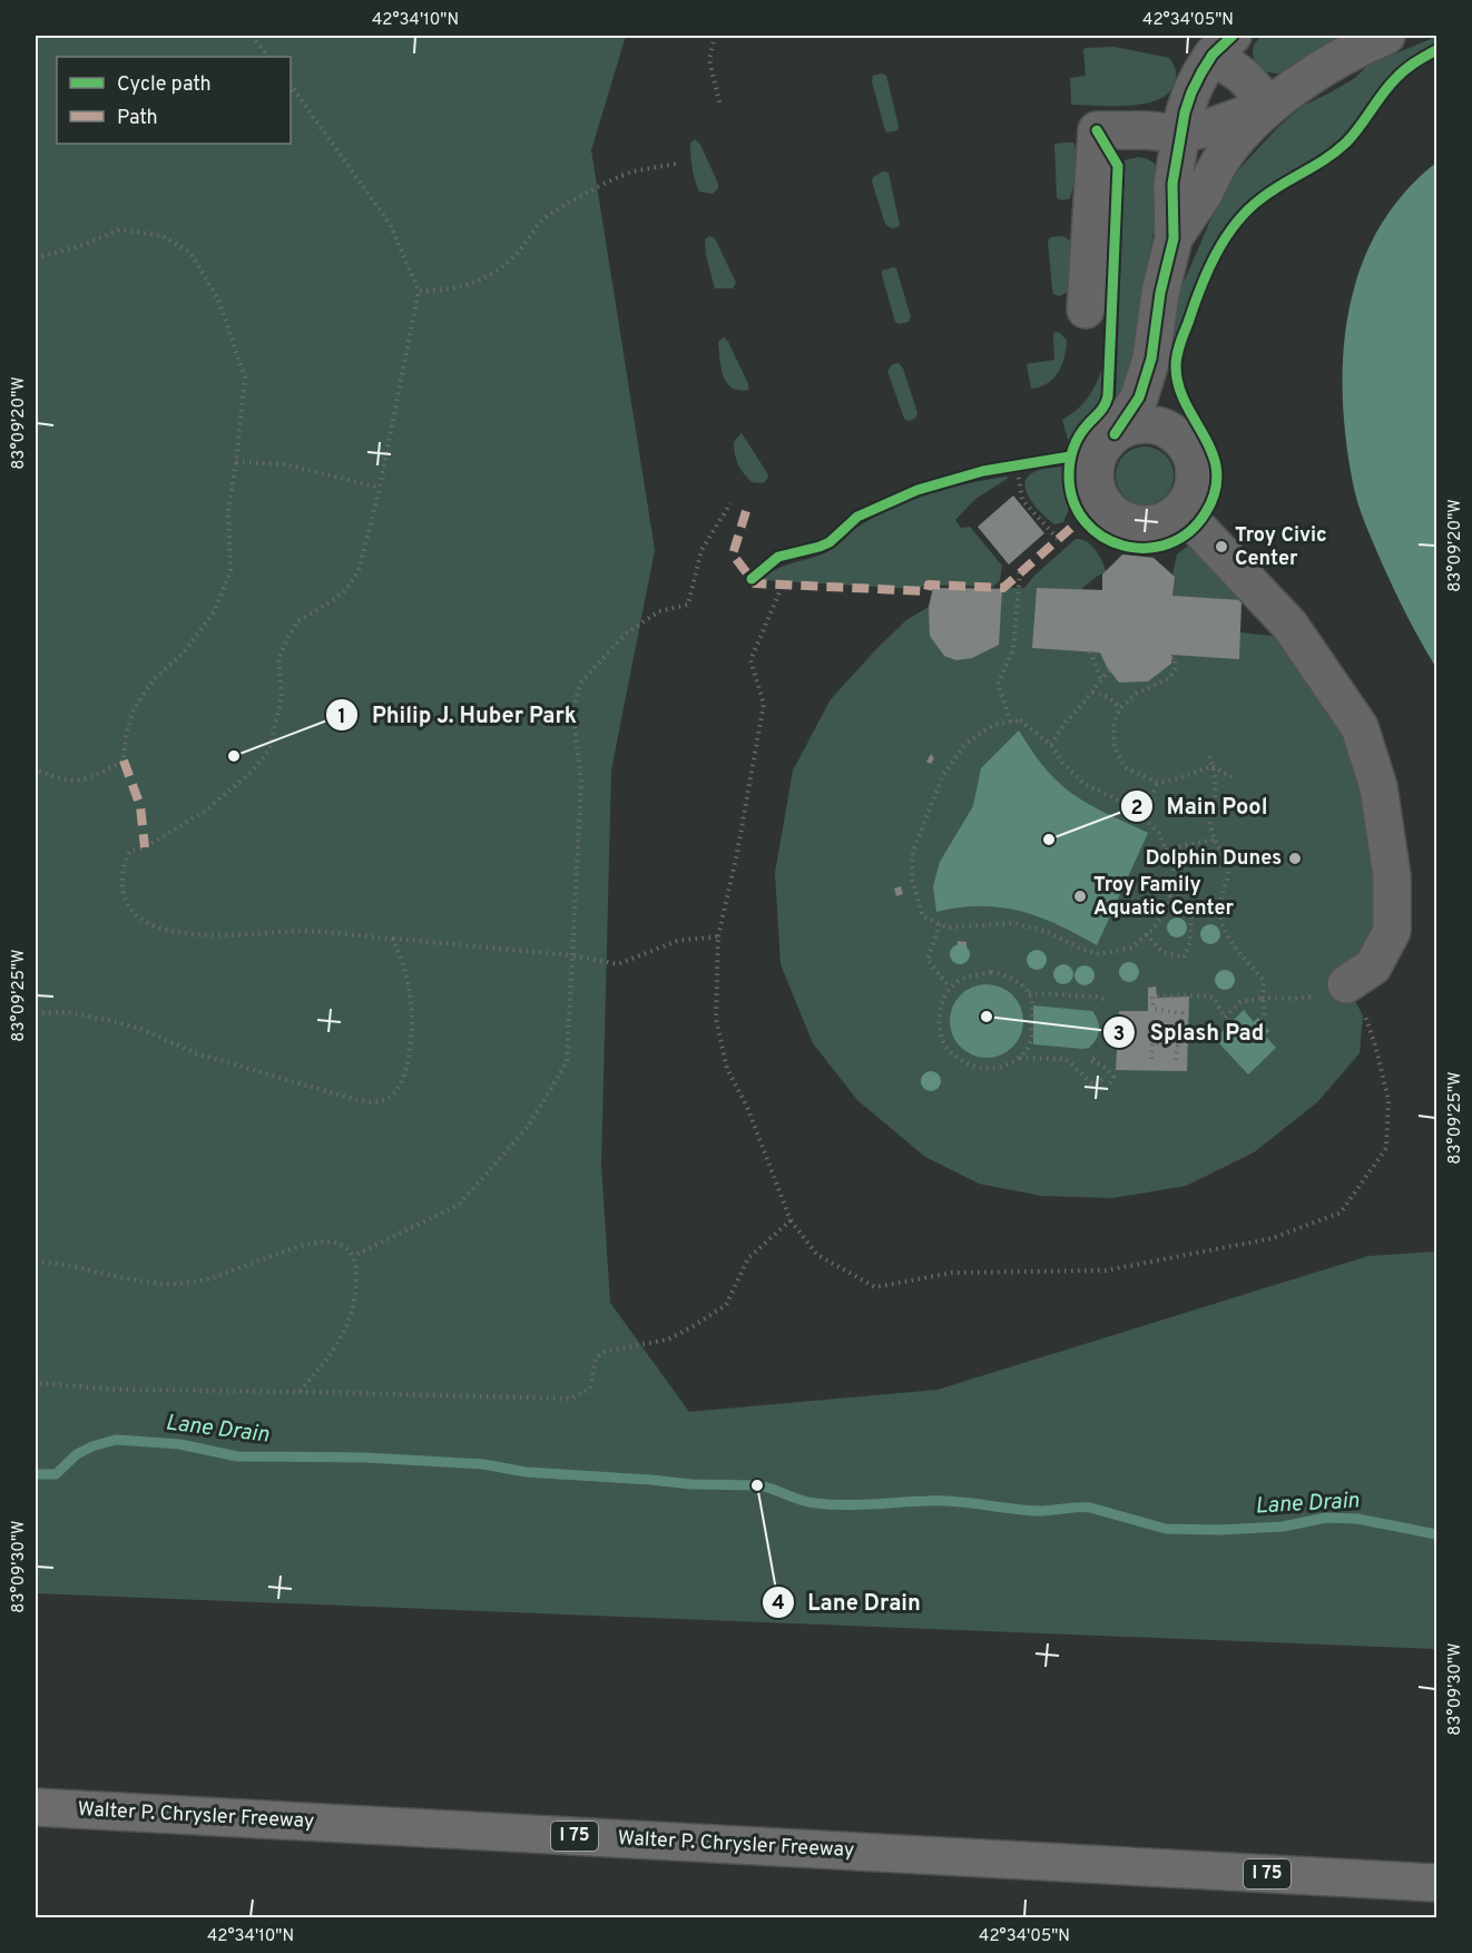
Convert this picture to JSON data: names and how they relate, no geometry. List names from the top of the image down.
{
  "streets": {
    "highway": ["Walter P. Chrysler Freeway", "I 75"]
  },
  "water": ["Lane Drain"],
  "places": [
    "Troy Civic Center",
    "Philip J. Huber Park",
    "Main Pool",
    "Dolphin Dunes",
    "Troy Family Aquatic Center",
    "Splash Pad",
    "Lane Drain"
  ],
  "legend": ["Cycle path", "Path"],
  "coordinates": [
    "42°34'10\"N",
    "42°34'05\"N",
    "83°09'20\"W",
    "83°09'25\"W",
    "83°09'30\"W"
  ]
}
